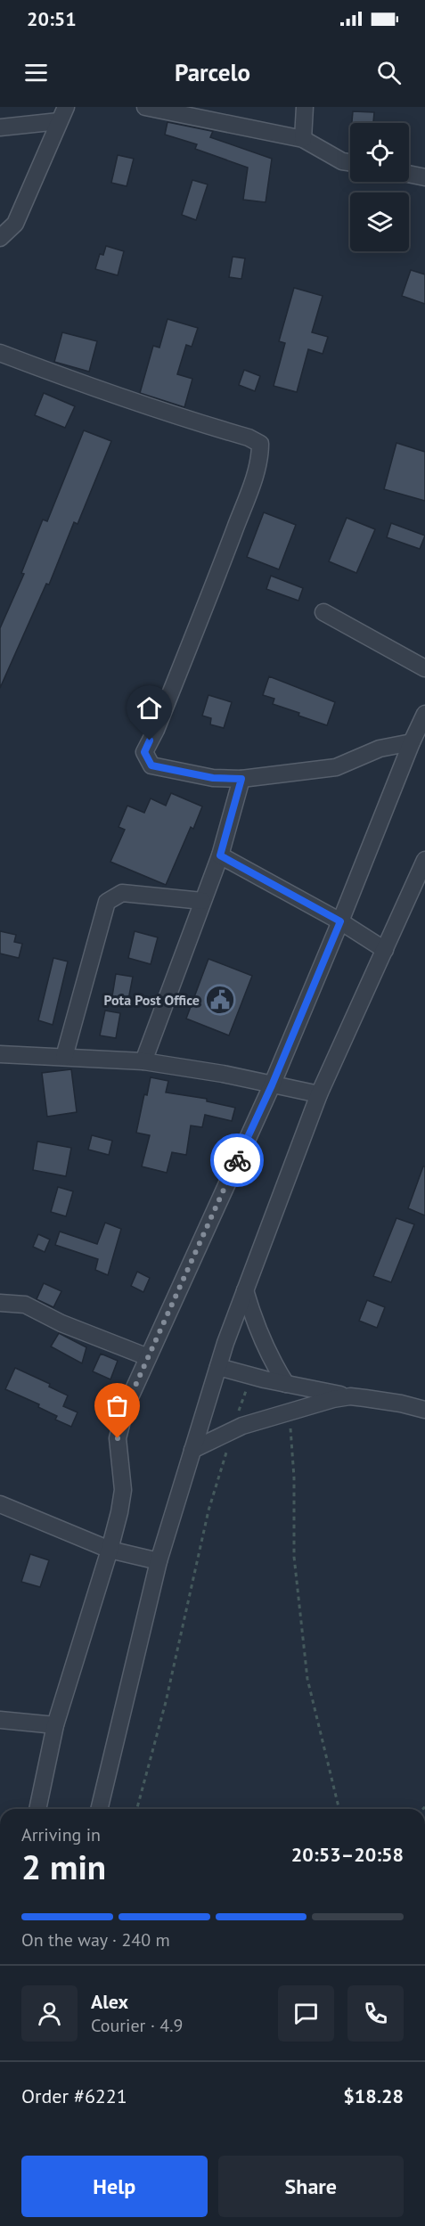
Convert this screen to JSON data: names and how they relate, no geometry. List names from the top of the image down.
{
  "places": {
    "public building": ["Pota Post Office"]
  },
  "page": {
    "status": "20:51",
    "header": "Parcelo",
    "heading": ["2 min", "Arriving in", "20:53–20:58"],
    "panel": [
      "Alex",
      "Courier · 4.9",
      "Order #6221",
      "$18.28"
    ],
    "bar": "On the way · 240 m",
    "buttons": ["Help", "Share"]
  }
}
